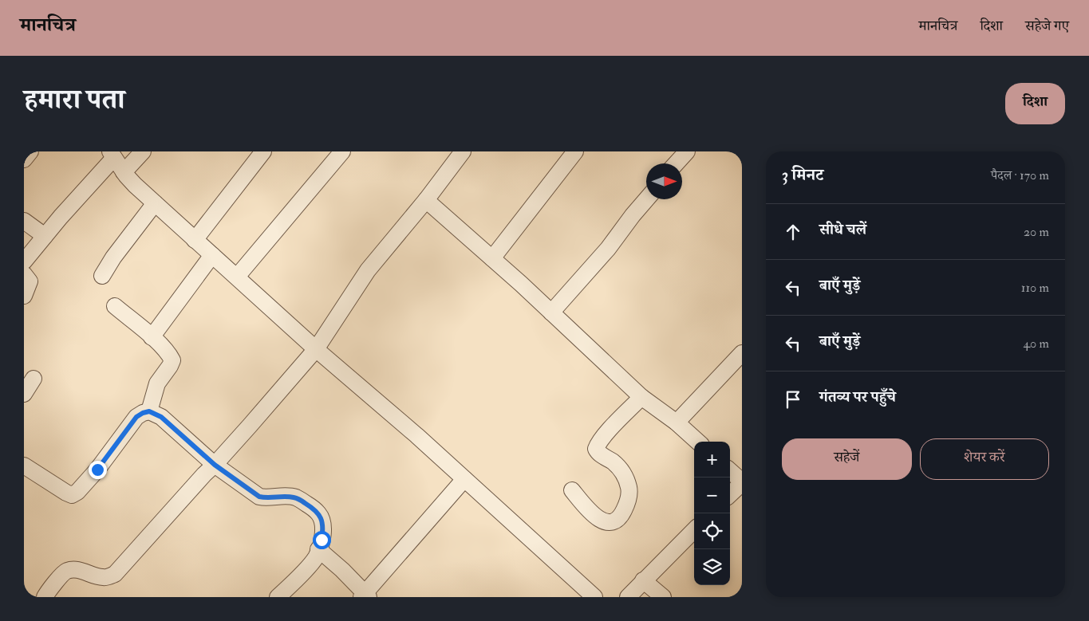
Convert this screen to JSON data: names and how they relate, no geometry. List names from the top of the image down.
{
  "north": "right",
  "page": {
    "header": "मानचित्र",
    "nav": ["मानचित्र", "दिशा", "सहेजे गए"],
    "title": "हमारा पता",
    "buttons": [
      "दिशा",
      ["सहेजें", "शेयर करें"]
    ],
    "heading": ["3 मिनट", "पैदल · 170 m"],
    "list": [
      ["सीधे चलें", "20 m"],
      ["बाएँ मुड़ें", "110 m"],
      ["बाएँ मुड़ें", "40 m"],
      "गंतव्य पर पहुँचे"
    ],
    "map_buttons": ["+", "−"]
  }
}
